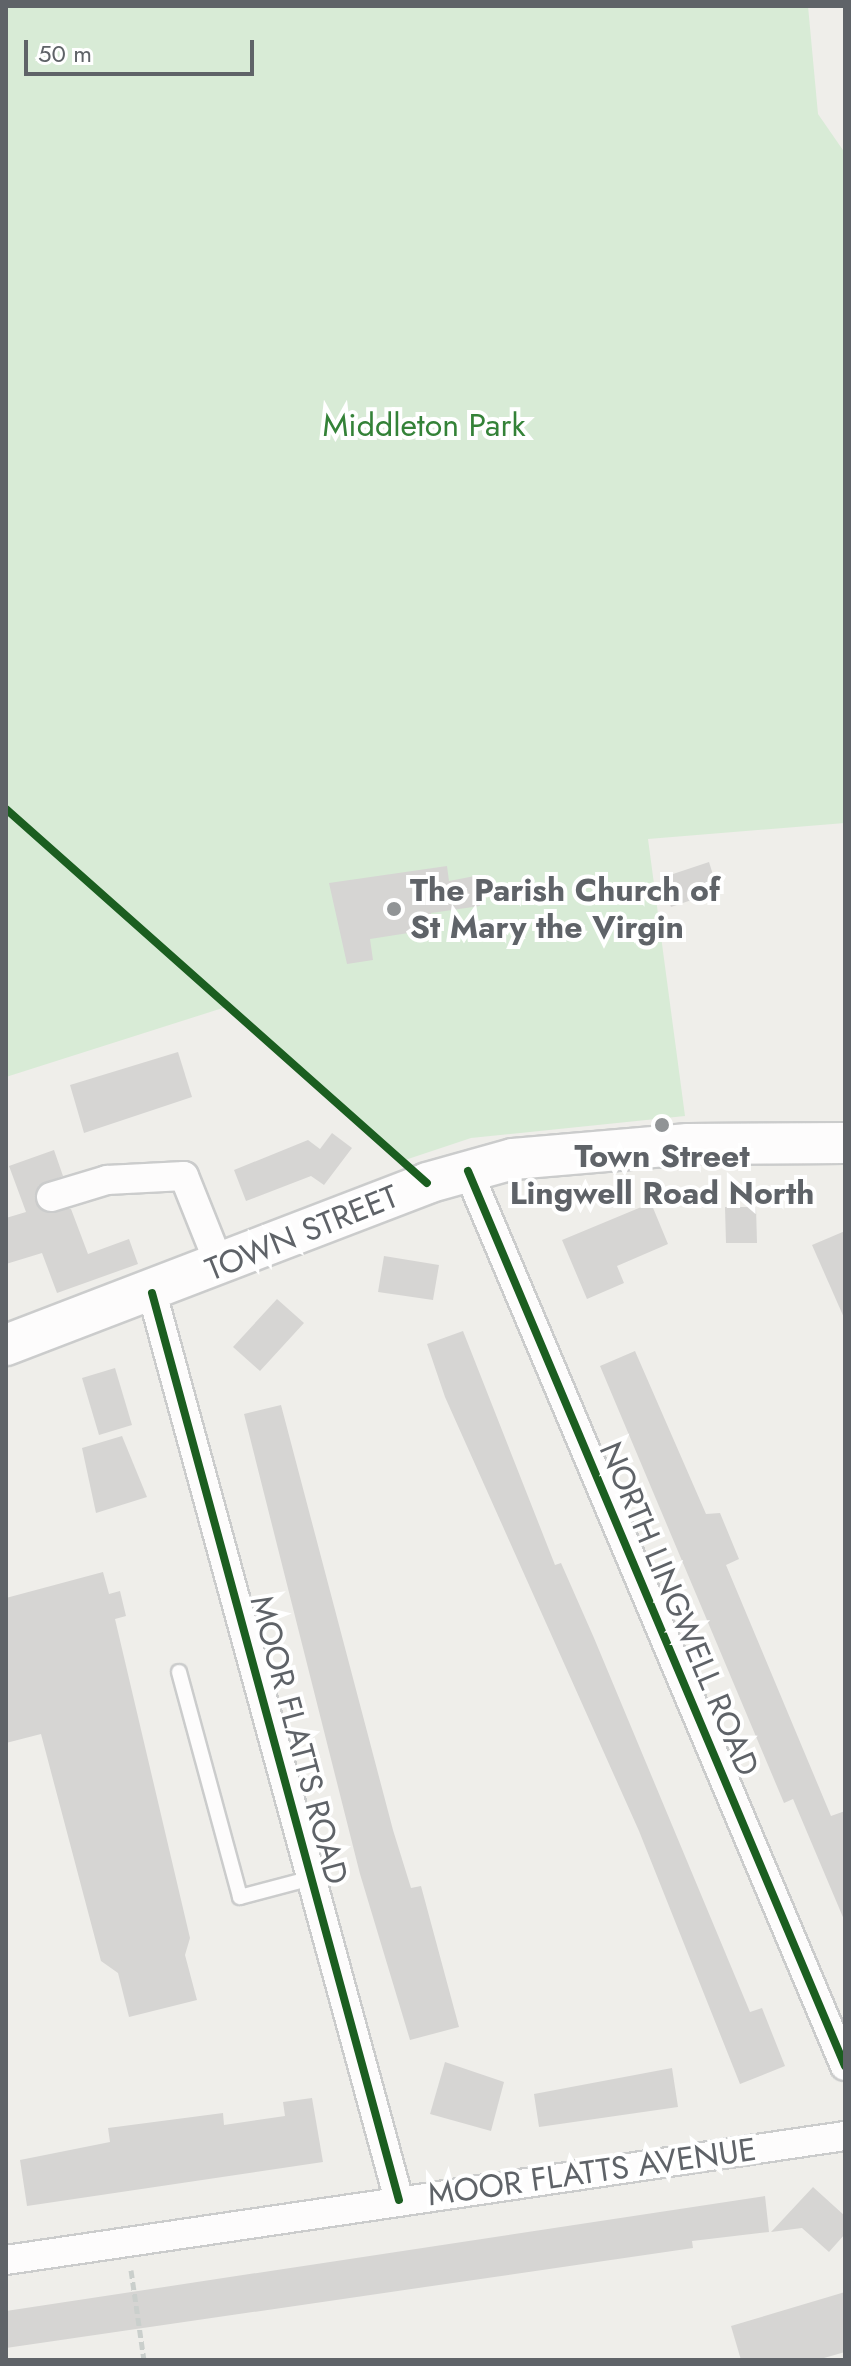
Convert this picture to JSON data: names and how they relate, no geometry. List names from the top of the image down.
{
  "streets": {
    "street": [
      "TOWN STREET",
      "NORTH LINGWELL ROAD",
      "MOOR FLATTS ROAD",
      "MOOR FLATTS AVENUE"
    ]
  },
  "crossings": [
    ["TOWN STREET", "NORTH LINGWELL ROAD"],
    ["TOWN STREET", "MOOR FLATTS ROAD"],
    ["MOOR FLATTS ROAD", "MOOR FLATTS AVENUE"]
  ],
  "parks": ["Middleton Park"],
  "places": ["The Parish Church of St Mary the Virgin", "Town Street Lingwell Road North"],
  "scale_bar": "50 m"
}
